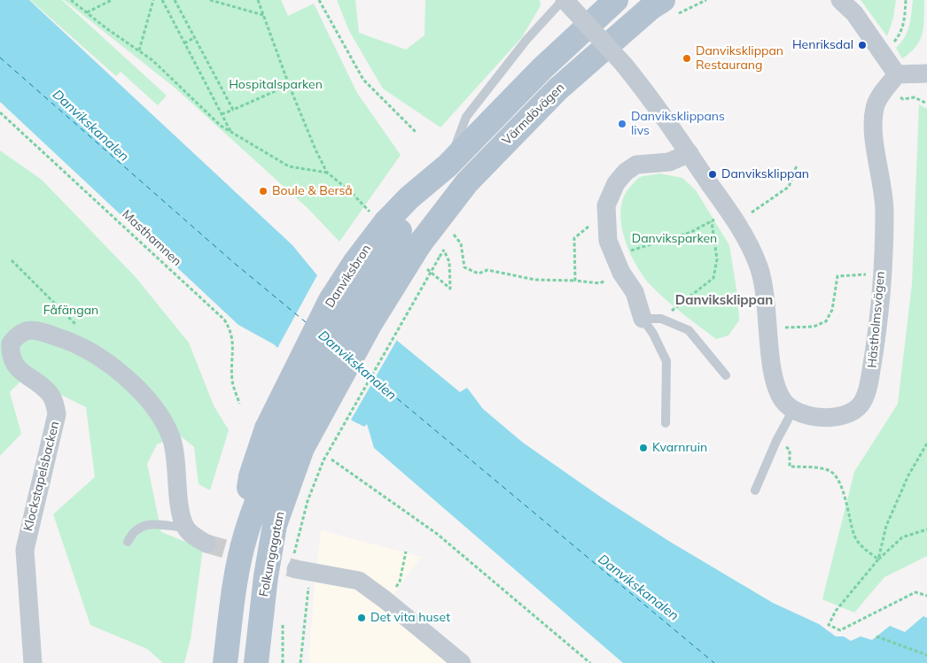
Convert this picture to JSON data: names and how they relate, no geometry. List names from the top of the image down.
{
  "streets": {
    "main road": ["Värmdövägen", "Danviksbron", "Folkungagatan"],
    "street": ["Hästholmsvägen", "Klockstapelsbacken"],
    "path": ["Masthamnen"]
  },
  "crossings": [
    ["Värmdövägen", "Danviksbron"],
    ["Danviksbron", "Folkungagatan"]
  ],
  "districts": ["Danviksklippan"],
  "water": ["Danvikskanalen"],
  "parks": ["Hospitalsparken", "Danviksparken", "Fåfängan"],
  "places": [
    "Henriksdal",
    "Danviksklippan Restaurang",
    "Danviksklippans livs",
    "Danviksklippan",
    "Boule & Berså",
    "Kvarnruin",
    "Det vita huset"
  ]
}
